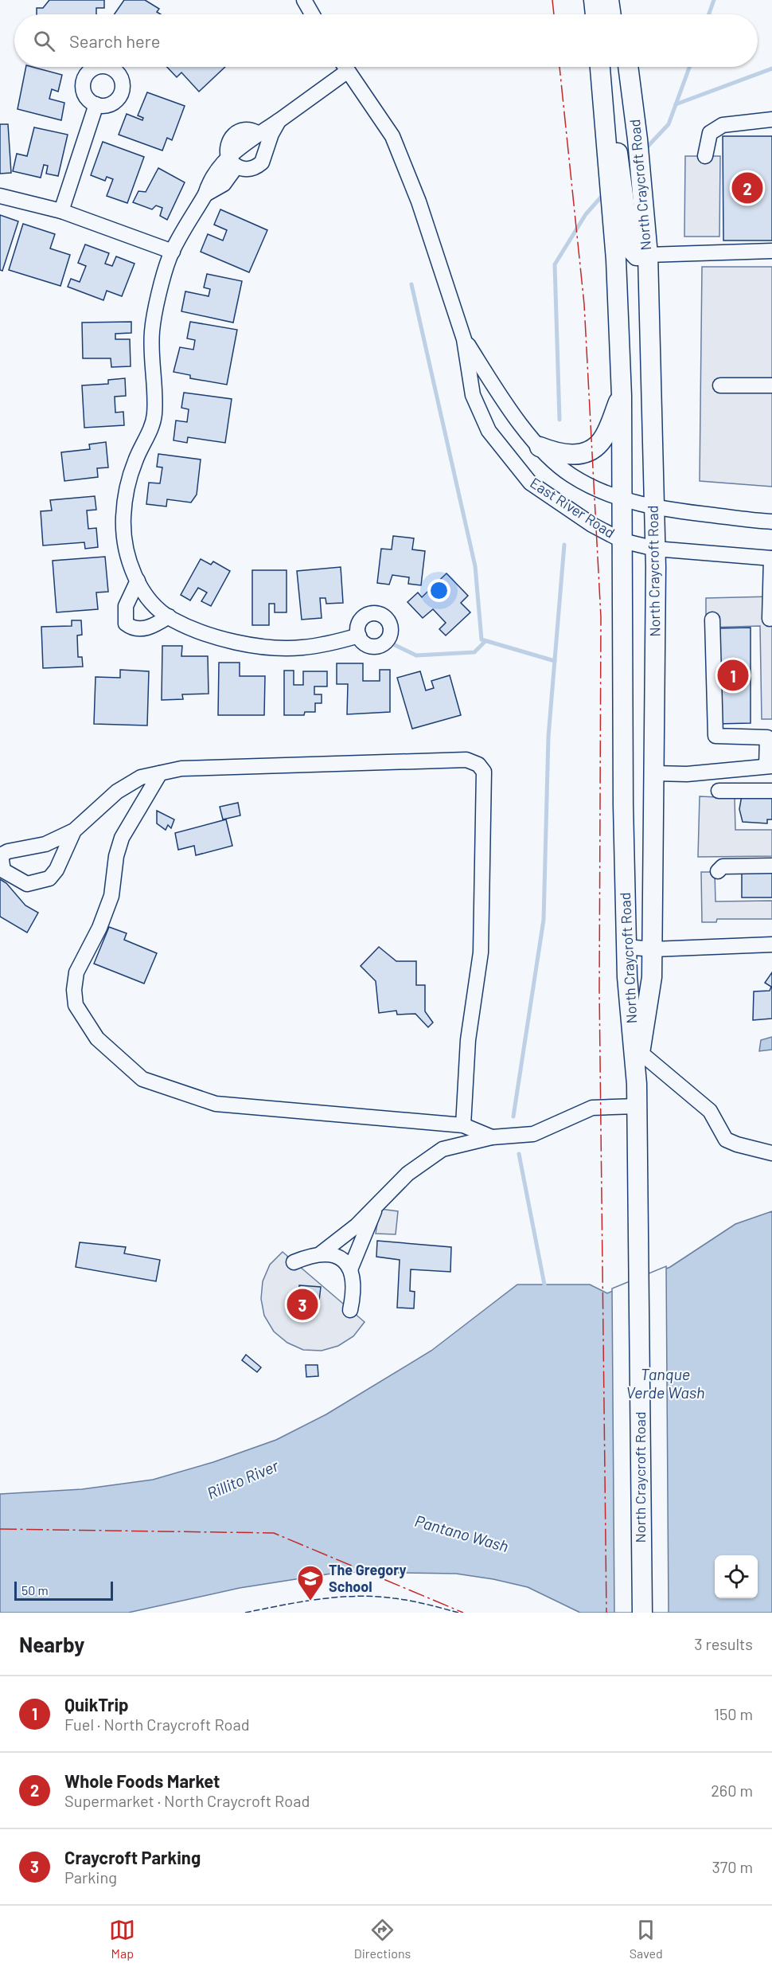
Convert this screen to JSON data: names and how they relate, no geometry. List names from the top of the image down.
{
  "streets": {
    "main road": ["North Craycroft Road"],
    "street": ["East River Road"]
  },
  "crossings": [
    ["North Craycroft Road", "East River Road"]
  ],
  "water": ["Tanque Verde Wash", "Rillito River", "Pantano Wash"],
  "places": {
    "school or university": ["The Gregory School"]
  },
  "scale_bar": "50 m",
  "page": {
    "search": "Search here",
    "pins": ["2", "1", "3"],
    "scale": "50 m",
    "heading": ["Nearby", "3 results"],
    "list": [
      {
        "mark": "1",
        "name": "QuikTrip",
        "note": "Fuel · North Craycroft Road",
        "value": "150 m"
      },
      {
        "mark": "2",
        "name": "Whole Foods Market",
        "note": "Supermarket · North Craycroft Road",
        "value": "260 m"
      },
      {
        "mark": "3",
        "name": "Craycroft Parking",
        "note": "Parking",
        "value": "370 m"
      }
    ],
    "nav": ["Map", "Directions", "Saved"]
  }
}
